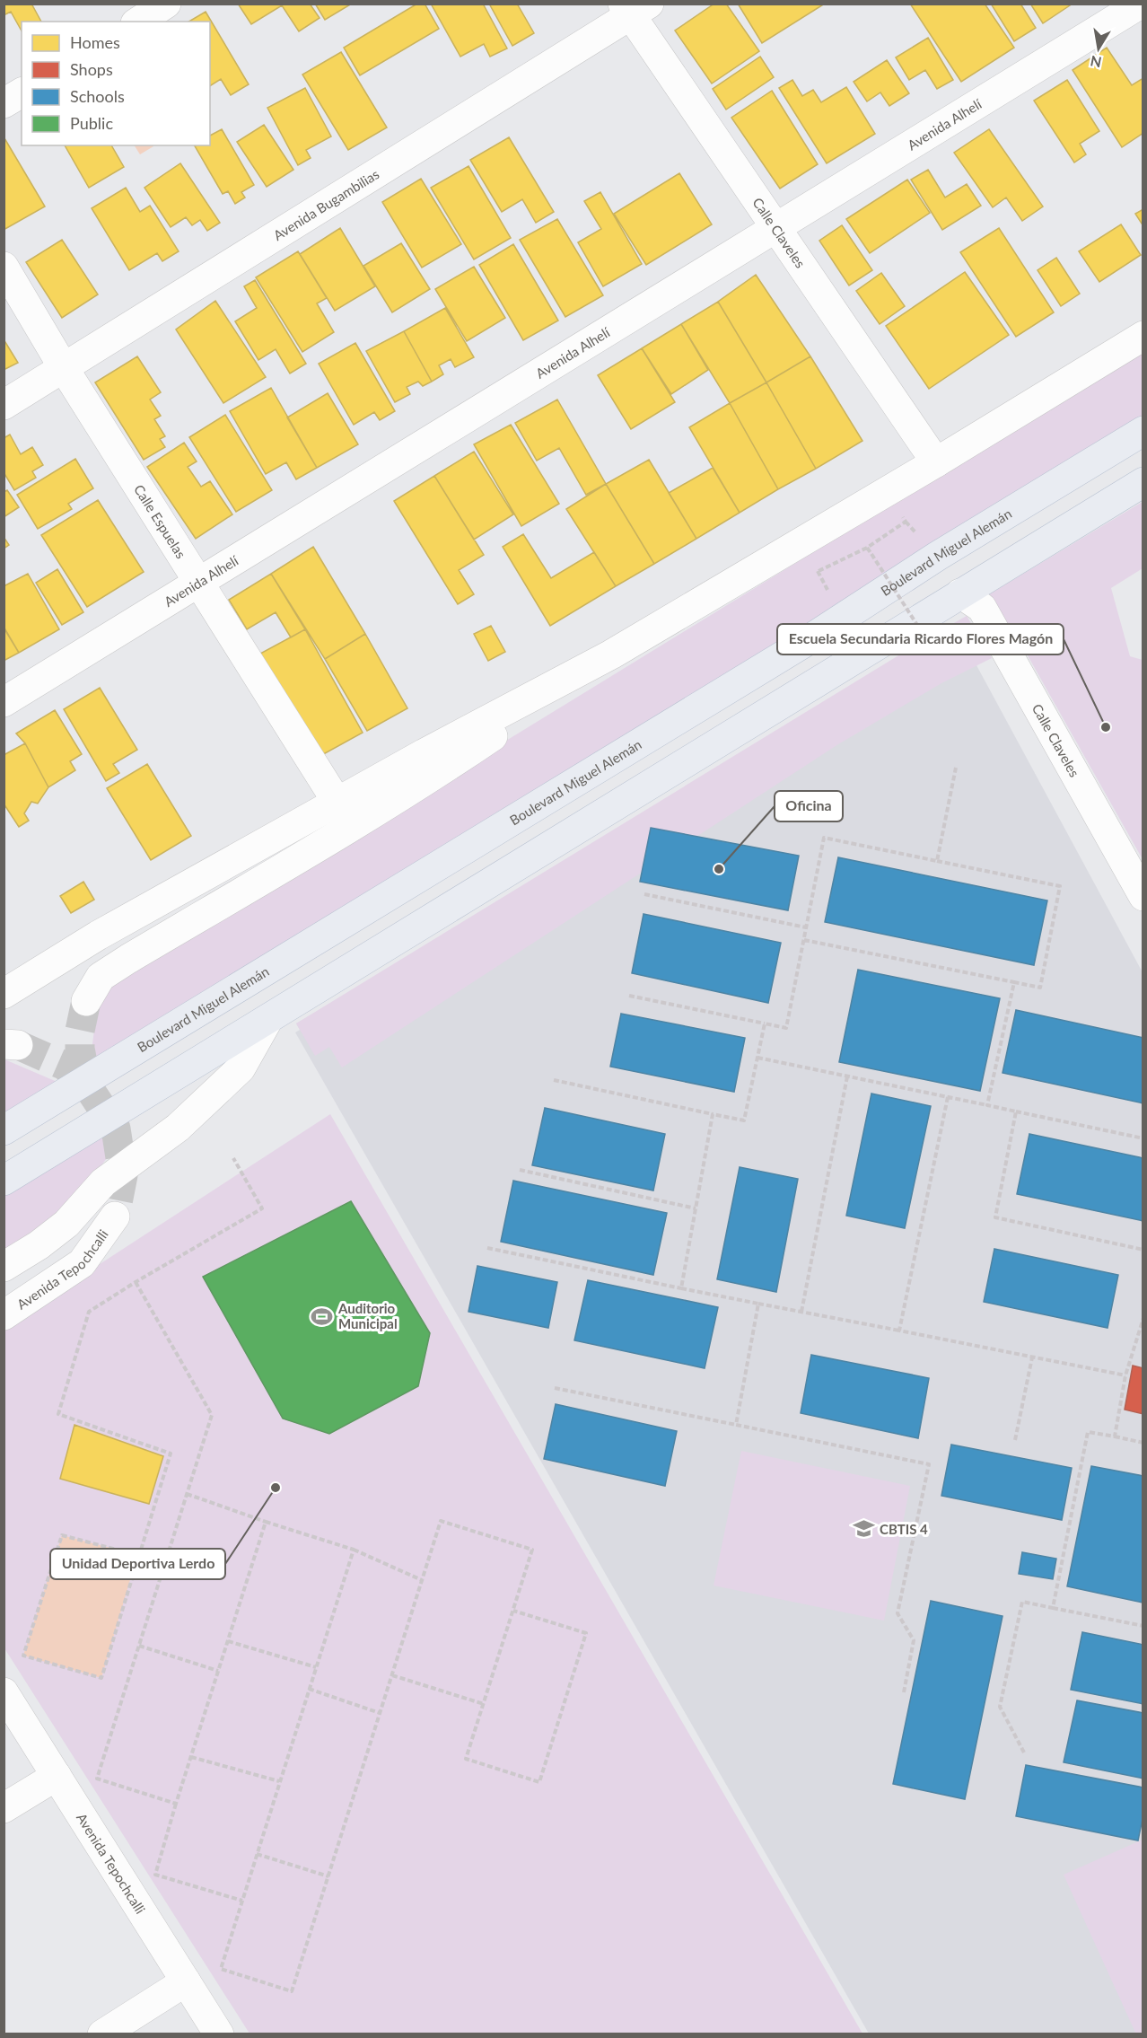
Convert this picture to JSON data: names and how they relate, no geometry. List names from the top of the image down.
{
  "streets": {
    "main road": ["Boulevard Miguel Alemán"],
    "street": [
      "Avenida Alhelí",
      "Avenida Bugambilias",
      "Calle Claveles",
      "Calle Espuelas",
      "Avenida Tepochcalli"
    ]
  },
  "crossings": [
    ["Avenida Alhelí", "Calle Claveles"],
    ["Avenida Alhelí", "Calle Espuelas"],
    ["Avenida Bugambilias", "Calle Claveles"],
    ["Avenida Bugambilias", "Calle Espuelas"]
  ],
  "places": {
    "other": ["Escuela Secundaria Ricardo Flores Magón", "Oficina", "Unidad Deportiva Lerdo"],
    "sports": ["Auditorio Municipal"],
    "school or university": ["CBTIS 4"]
  },
  "legend": [
    "Homes",
    "Shops",
    "Schools",
    "Public"
  ],
  "north": "bottom"
}
